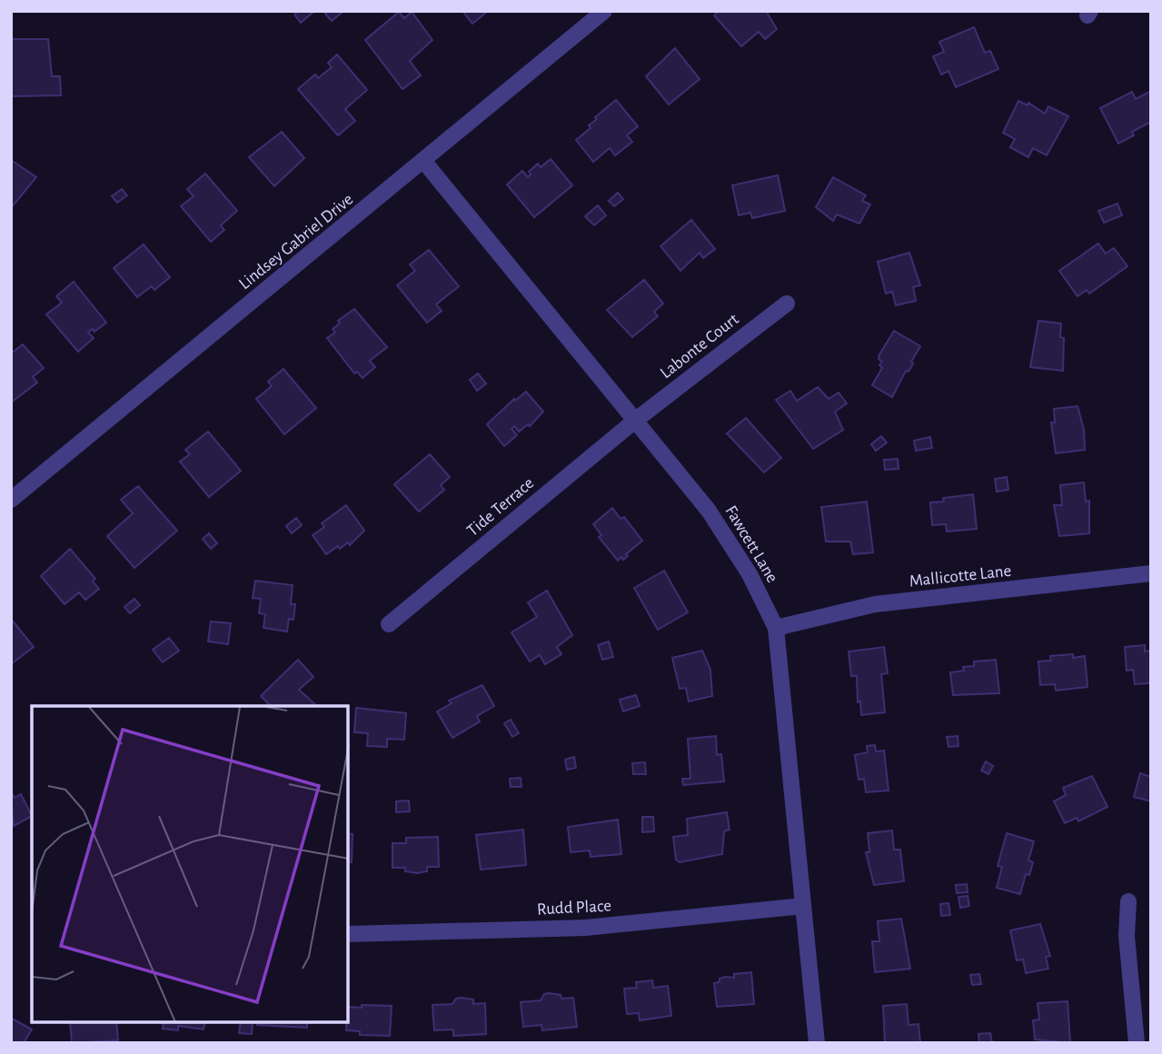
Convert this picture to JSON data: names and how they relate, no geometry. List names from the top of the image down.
{
  "streets": {
    "street": [
      "Lindsey Gabriel Drive",
      "Labonte Court",
      "Tide Terrace",
      "Fawcett Lane",
      "Mallicotte Lane",
      "Rudd Place"
    ]
  },
  "crossings": [
    ["Lindsey Gabriel Drive", "Fawcett Lane"],
    ["Labonte Court", "Tide Terrace"],
    ["Labonte Court", "Fawcett Lane"],
    ["Tide Terrace", "Fawcett Lane"],
    ["Fawcett Lane", "Mallicotte Lane"],
    ["Fawcett Lane", "Rudd Place"]
  ]
}
